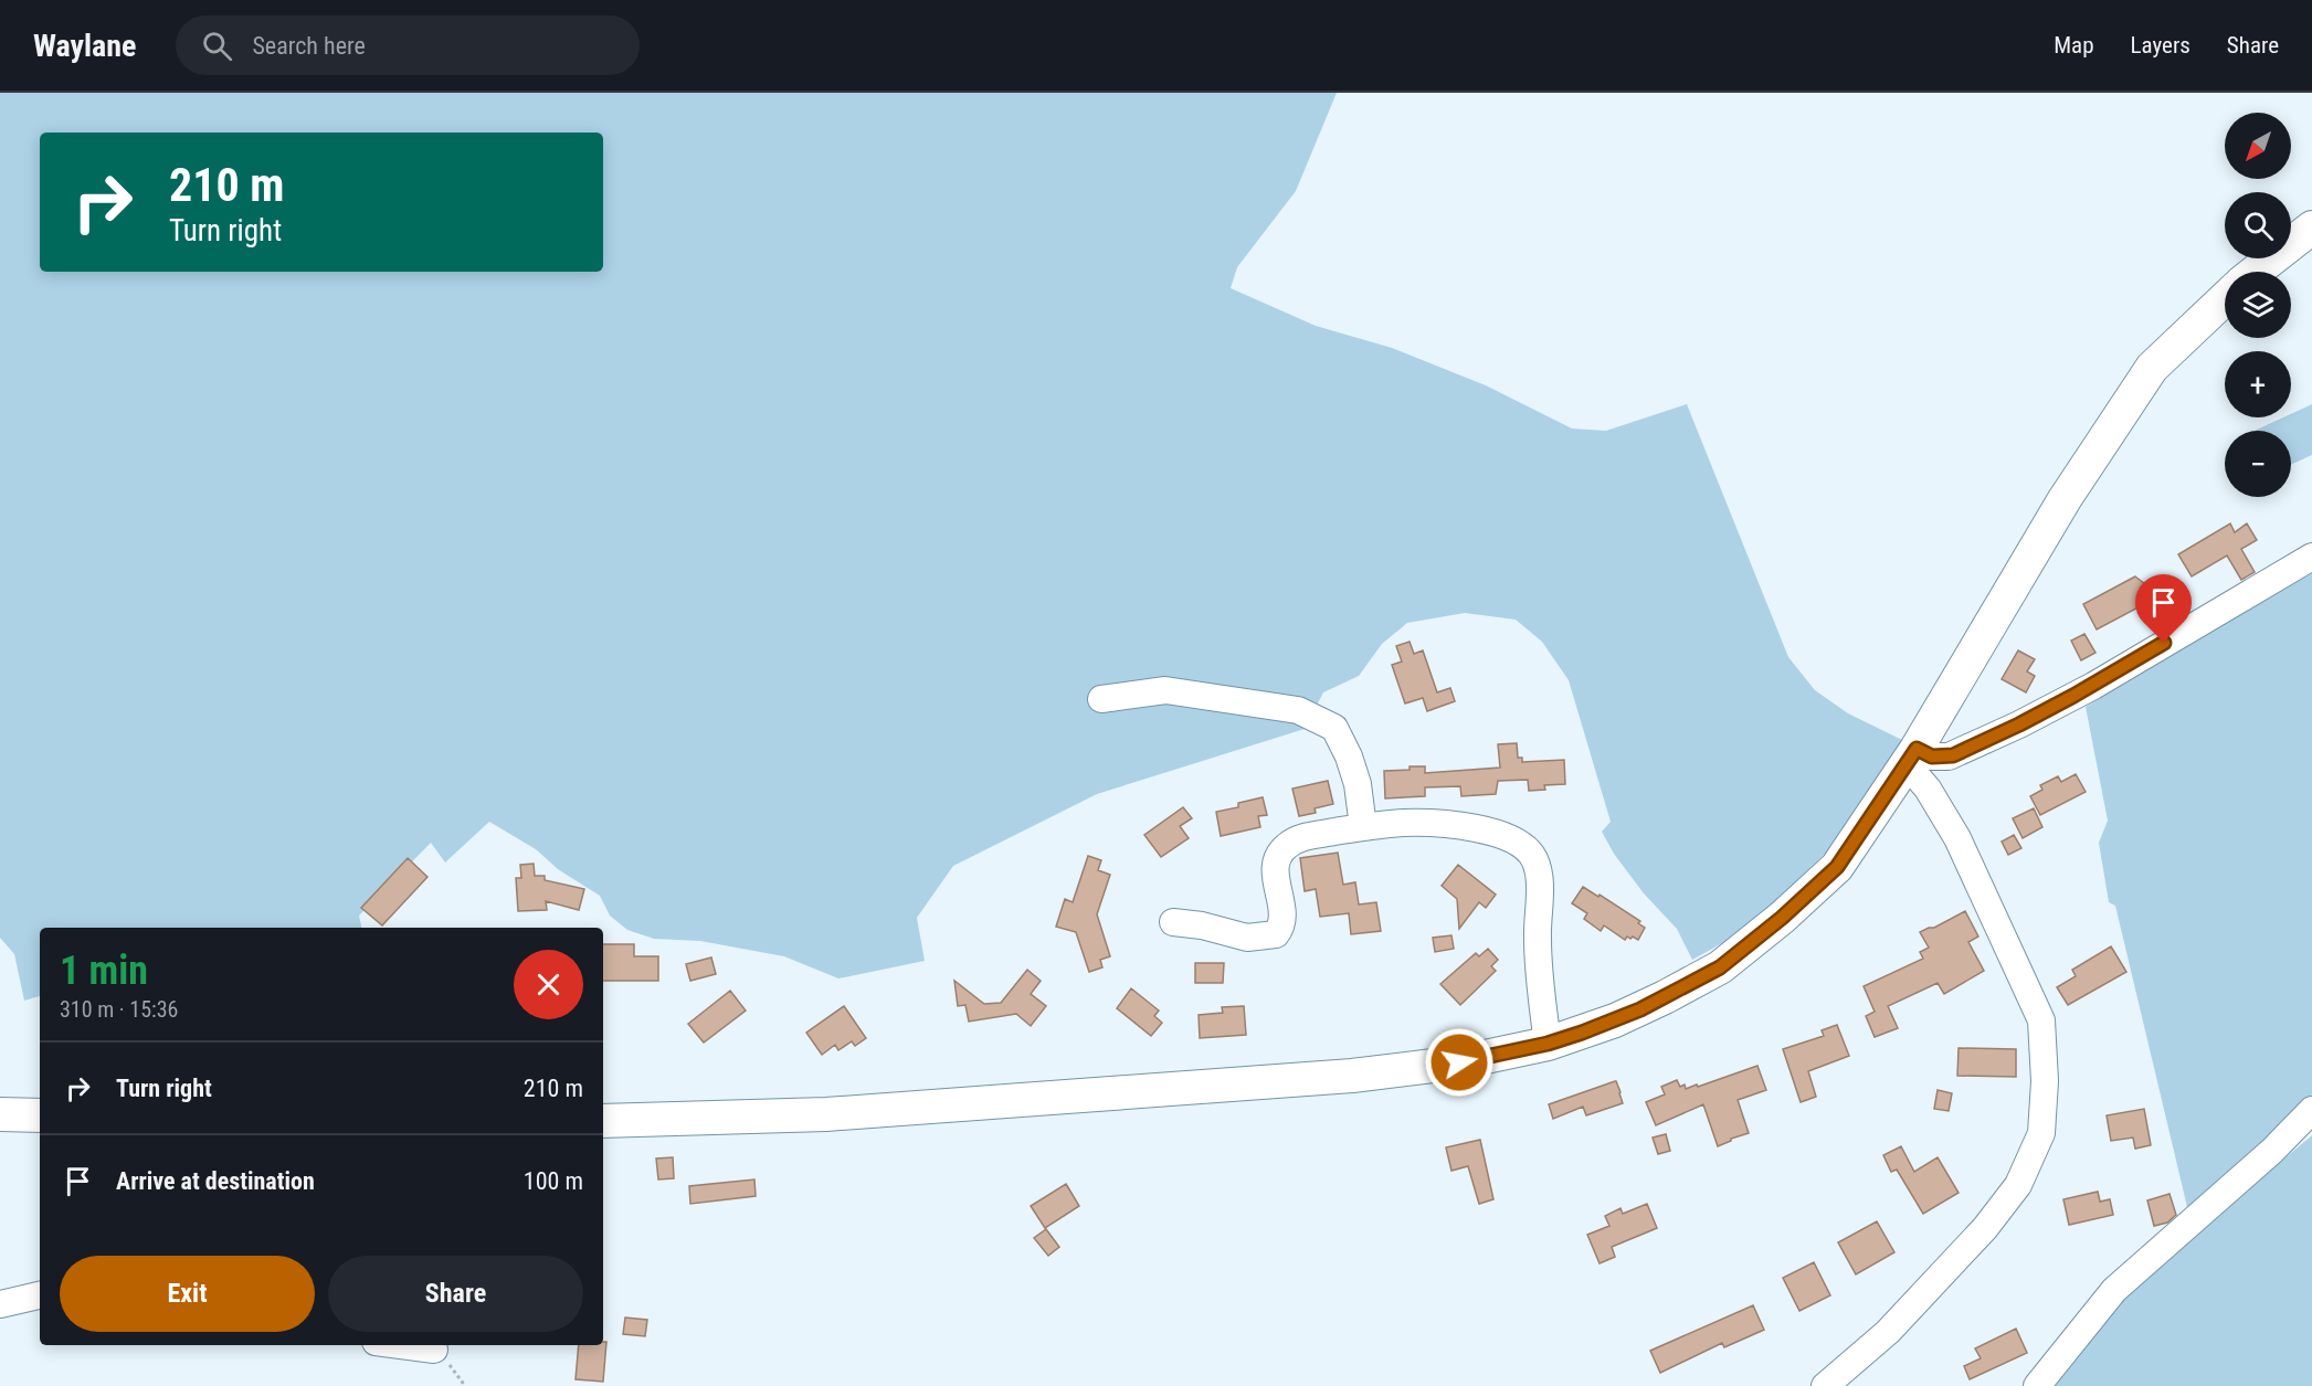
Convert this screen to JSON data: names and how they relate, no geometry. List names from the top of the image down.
{
  "north": "bottom left",
  "page": {
    "header": "Waylane",
    "search": "Search here",
    "nav": ["Map", "Layers", "Share"],
    "map_buttons": ["+", "−"],
    "turn": ["210 m", "Turn right"],
    "heading": ["1 min", "310 m · 15:36"],
    "list": [
      {
        "name": "Turn right",
        "value": "210 m"
      },
      {
        "name": "Arrive at destination",
        "value": "100 m"
      }
    ],
    "buttons": ["Exit", "Share"]
  }
}
